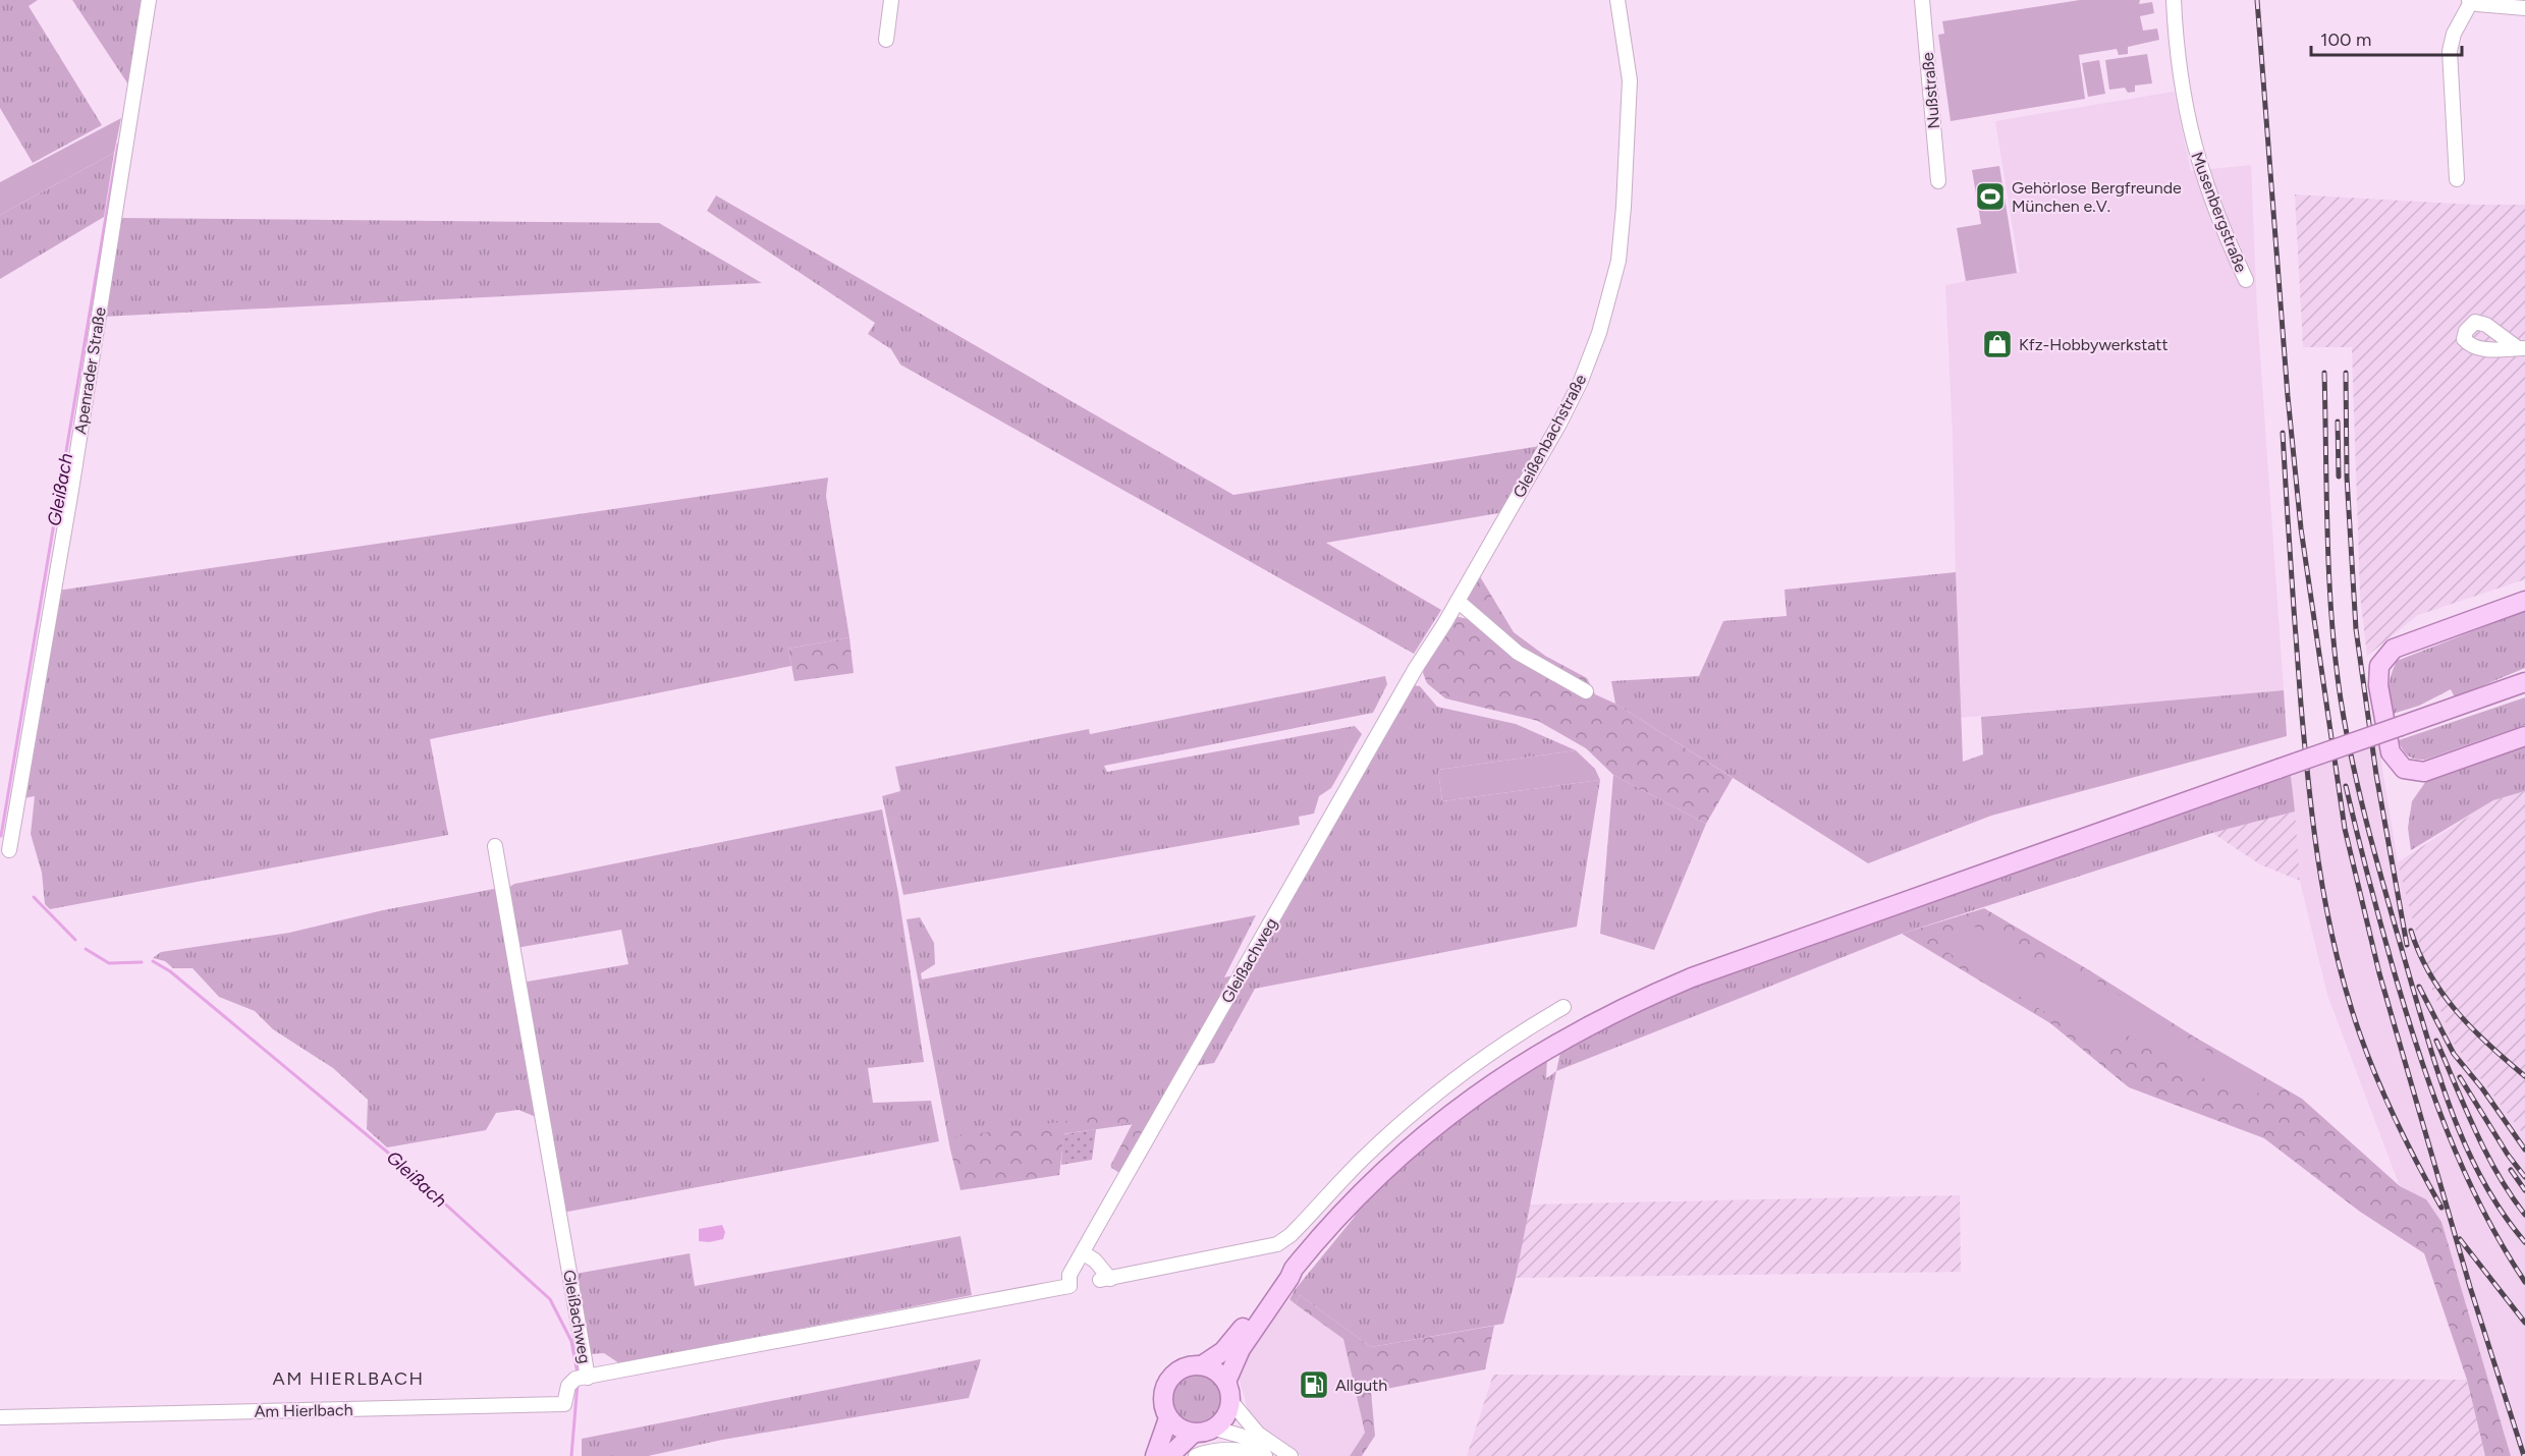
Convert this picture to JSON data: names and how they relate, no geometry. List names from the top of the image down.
{
  "streets": {
    "street": [
      "Nußstraße",
      "Musenbergstraße",
      "Apenrader Straße",
      "Gleißenbachstraße",
      "Gleißachweg",
      "Am Hierlbach"
    ]
  },
  "crossings": [
    ["Gleißenbachstraße", "Gleißachweg"],
    ["Gleißachweg", "Am Hierlbach"]
  ],
  "districts": ["AM HIERLBACH"],
  "water": ["Gleißach"],
  "places": {
    "sports": ["Gehörlose Bergfreunde München e.V."],
    "shop": ["Kfz-Hobbywerkstatt"],
    "fuel station": ["Allguth"]
  },
  "scale_bar": "100 m"
}
